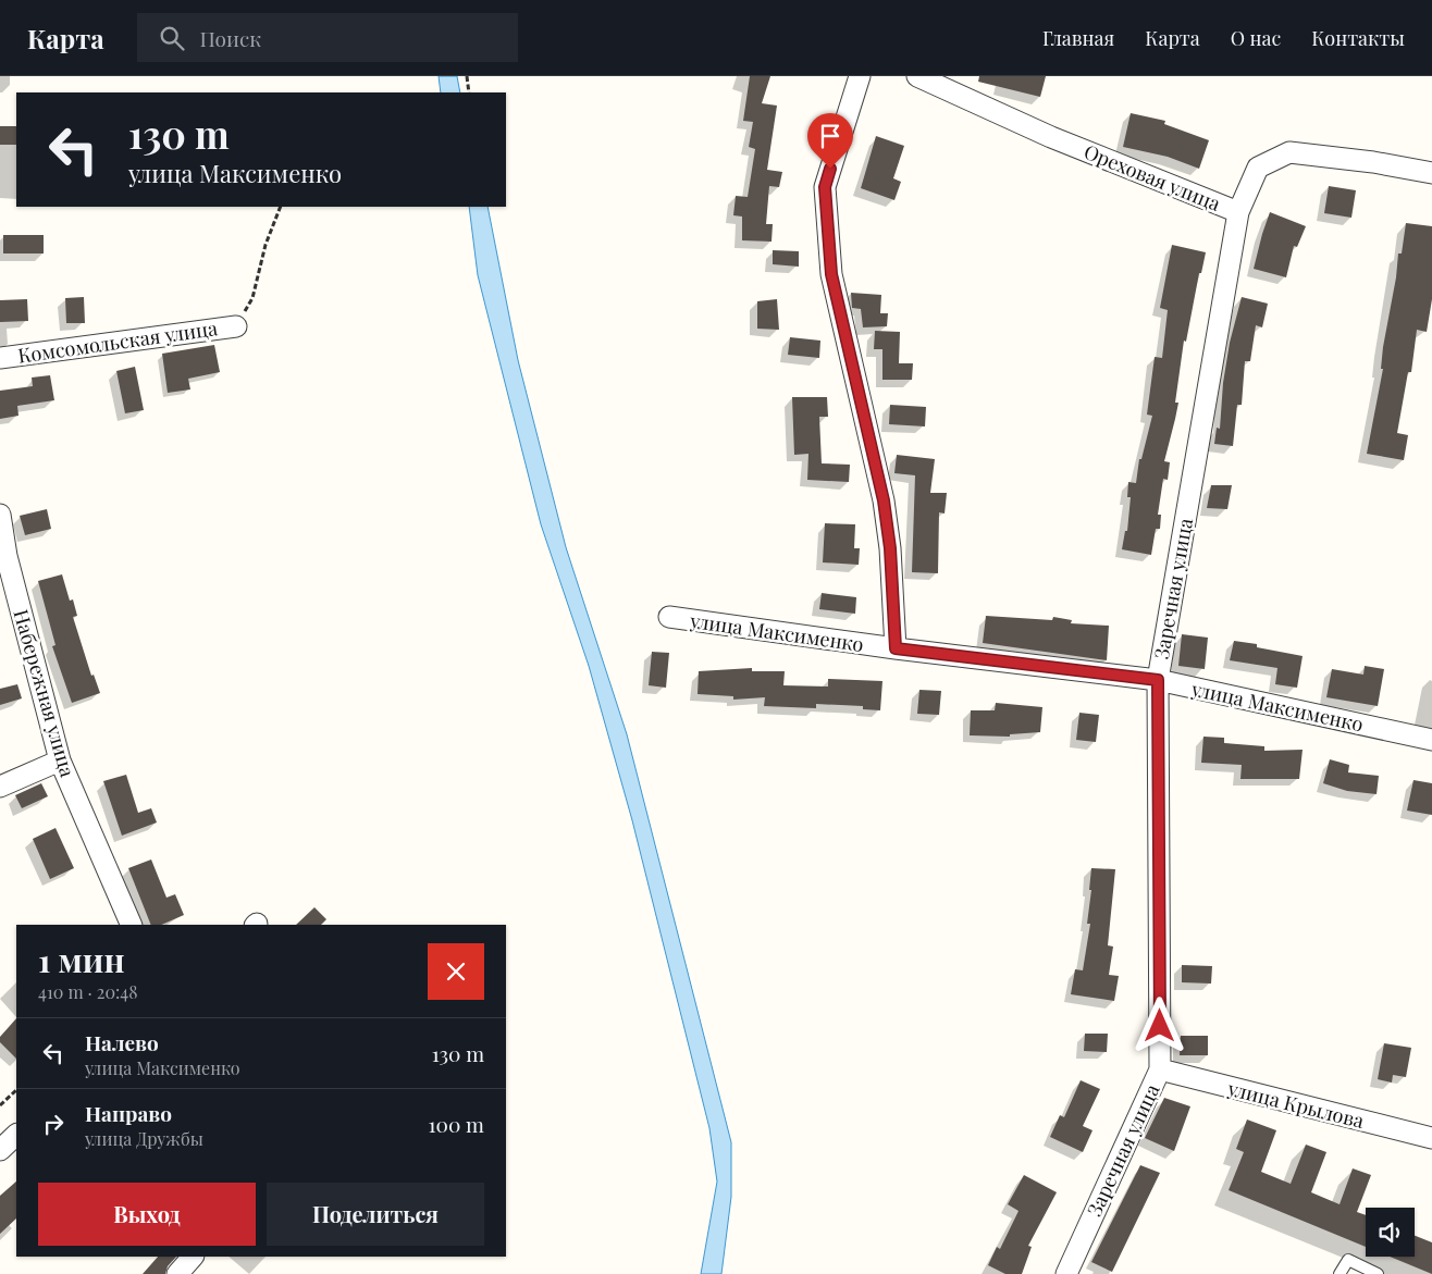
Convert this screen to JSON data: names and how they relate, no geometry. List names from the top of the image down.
{
  "streets": {
    "street": [
      "Ореховая улица",
      "Комсомольская улица",
      "Заречная улица",
      "улица Максименко",
      "Набережная улица",
      "улица Крылова"
    ]
  },
  "crossings": [
    ["Ореховая улица", "Заречная улица"],
    ["Заречная улица", "улица Максименко"],
    ["Заречная улица", "улица Крылова"]
  ],
  "page": {
    "header": "Карта",
    "search": "Поиск",
    "nav": [
      "Главная",
      "Карта",
      "О нас",
      "Контакты"
    ],
    "turn": ["130 m", "улица Максименко"],
    "heading": ["1 мин", "410 m · 20:48"],
    "list": [
      {
        "name": "Налево",
        "note": "улица Максименко",
        "value": "130 m"
      },
      {
        "name": "Направо",
        "note": "улица Дружбы",
        "value": "100 m"
      }
    ],
    "buttons": ["Выход", "Поделиться"]
  }
}
